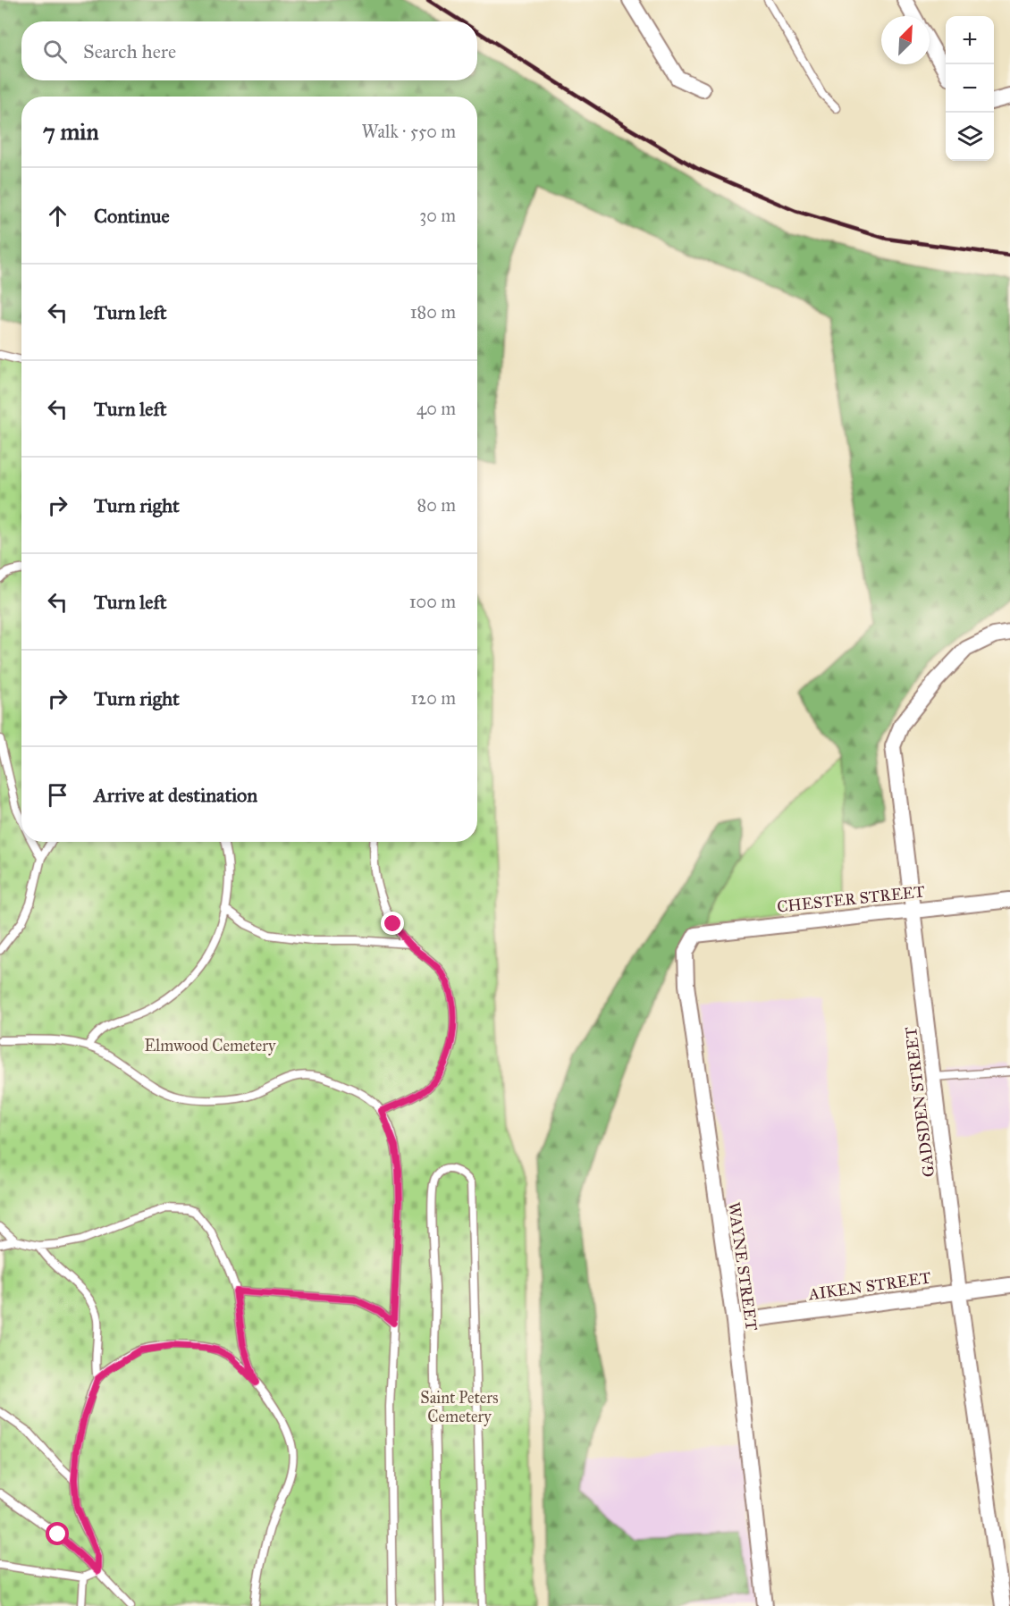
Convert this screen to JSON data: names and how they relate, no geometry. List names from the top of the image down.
{
  "streets": {
    "street": [
      "CHESTER STREET",
      "GADSDEN STREET",
      "WAYNE STREET",
      "AIKEN STREET"
    ]
  },
  "crossings": [
    ["CHESTER STREET", "GADSDEN STREET"],
    ["CHESTER STREET", "WAYNE STREET"],
    ["GADSDEN STREET", "AIKEN STREET"],
    ["WAYNE STREET", "AIKEN STREET"]
  ],
  "parks": ["Elmwood Cemetery", "Saint Peters Cemetery"],
  "north": "top right",
  "page": {
    "map_buttons": ["+", "−"],
    "search": "Search here",
    "heading": ["7 min", "Walk · 550 m"],
    "list": [
      ["Continue", "30 m"],
      ["Turn left", "180 m"],
      ["Turn left", "40 m"],
      ["Turn right", "80 m"],
      ["Turn left", "100 m"],
      ["Turn right", "120 m"],
      "Arrive at destination"
    ]
  }
}
